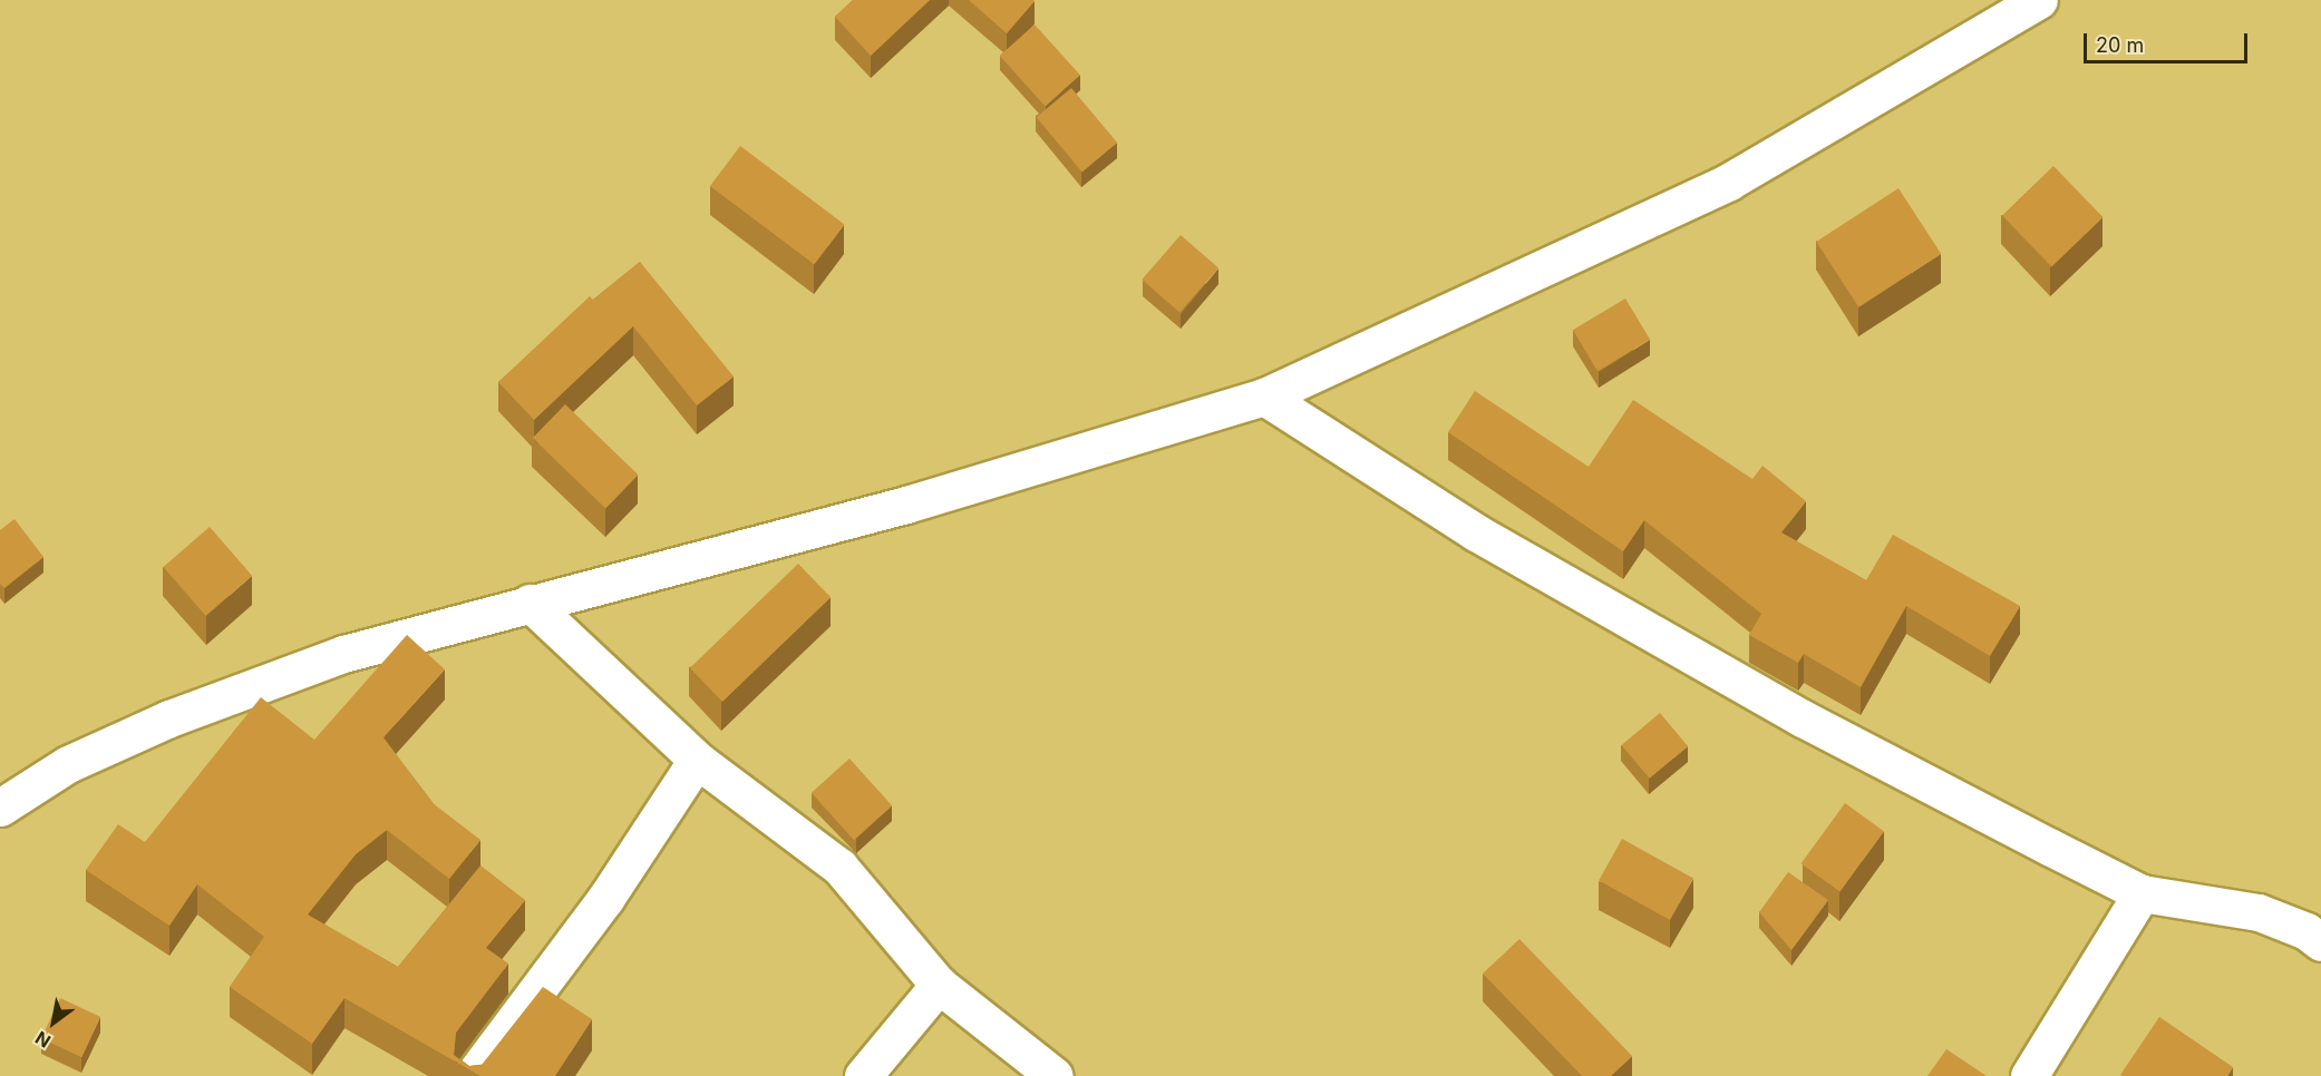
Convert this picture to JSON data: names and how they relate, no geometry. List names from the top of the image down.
{
  "scale_bar": "20 m",
  "north": "bottom left"
}
